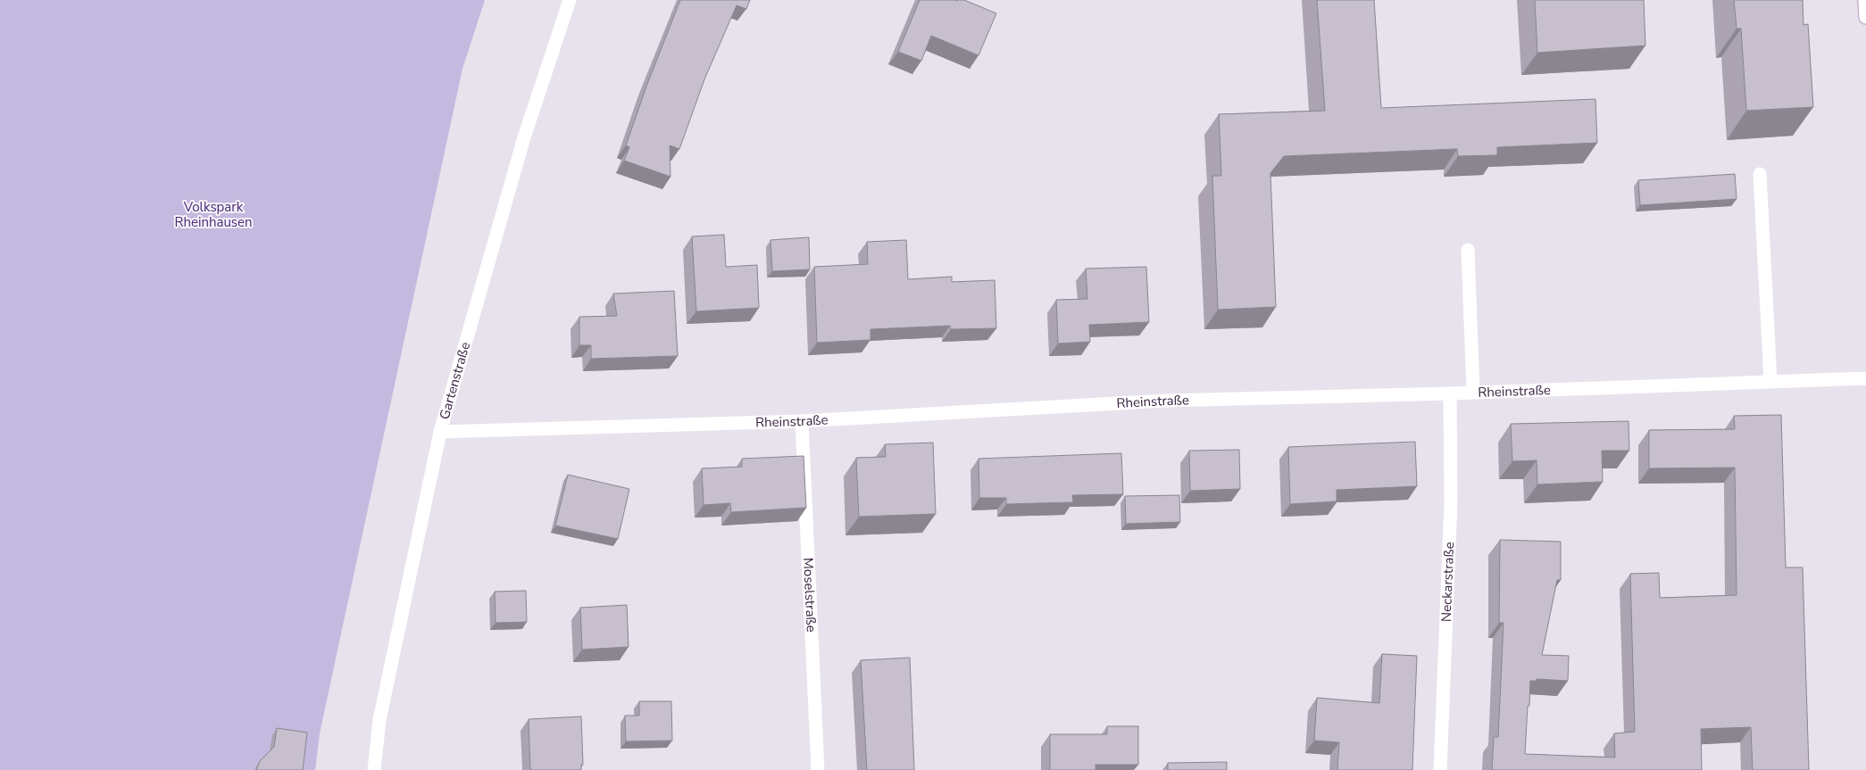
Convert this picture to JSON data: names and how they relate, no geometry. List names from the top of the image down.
{
  "streets": {
    "street": [
      "Gartenstraße",
      "Rheinstraße",
      "Neckarstraße",
      "Moselstraße"
    ]
  },
  "crossings": [
    ["Gartenstraße", "Rheinstraße"],
    ["Rheinstraße", "Neckarstraße"],
    ["Rheinstraße", "Moselstraße"]
  ],
  "parks": ["Volkspark Rheinhausen"]
}
